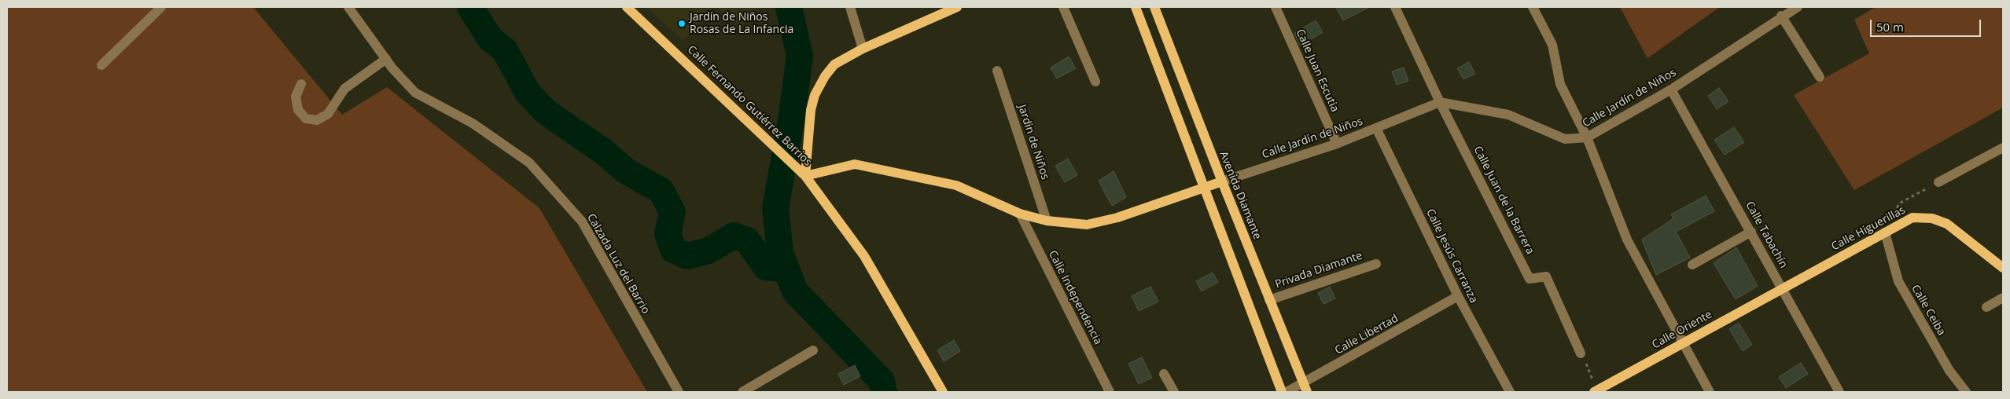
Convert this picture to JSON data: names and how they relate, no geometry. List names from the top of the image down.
{
  "streets": {
    "main road": [
      "Calle Jardín de Niños",
      "Calle Fernando Gutiérrez Barrios",
      "Avenida Diamante",
      "Calle Higuerillas",
      "Calle Oriente"
    ],
    "street": [
      "Calle Juan Escutia",
      "Jardin de Niños",
      "Calle Juan de la Barrera",
      "Calle Tabachín",
      "Calle Jesús Carranza",
      "Calzada Luz del Barrio",
      "Privada Diamante",
      "Calle Independencia",
      "Calle Ceiba",
      "Calle Libertad"
    ]
  },
  "crossings": [
    ["Calle Juan Escutia", "Calle Jardín de Niños"],
    ["Calle Jardín de Niños", "Calle Fernando Gutiérrez Barrios"],
    ["Calle Jardín de Niños", "Jardin de Niños"],
    ["Calle Jardín de Niños", "Avenida Diamante"],
    ["Calle Jardín de Niños", "Calle Juan de la Barrera"],
    ["Calle Jardín de Niños", "Calle Tabachín"],
    ["Calle Jardín de Niños", "Calle Jesús Carranza"],
    ["Calle Jardín de Niños", "Calle Independencia"],
    ["Avenida Diamante", "Privada Diamante"],
    ["Avenida Diamante", "Calle Libertad"],
    ["Calle Higuerillas", "Calle Tabachín"],
    ["Calle Higuerillas", "Calle Ceiba"],
    ["Calle Higuerillas", "Calle Oriente"],
    ["Calle Tabachín", "Calle Oriente"],
    ["Calle Jesús Carranza", "Calle Libertad"]
  ],
  "places": ["Jardín de Niños Rosas de La Infancia"],
  "scale_bar": "50 m"
}
